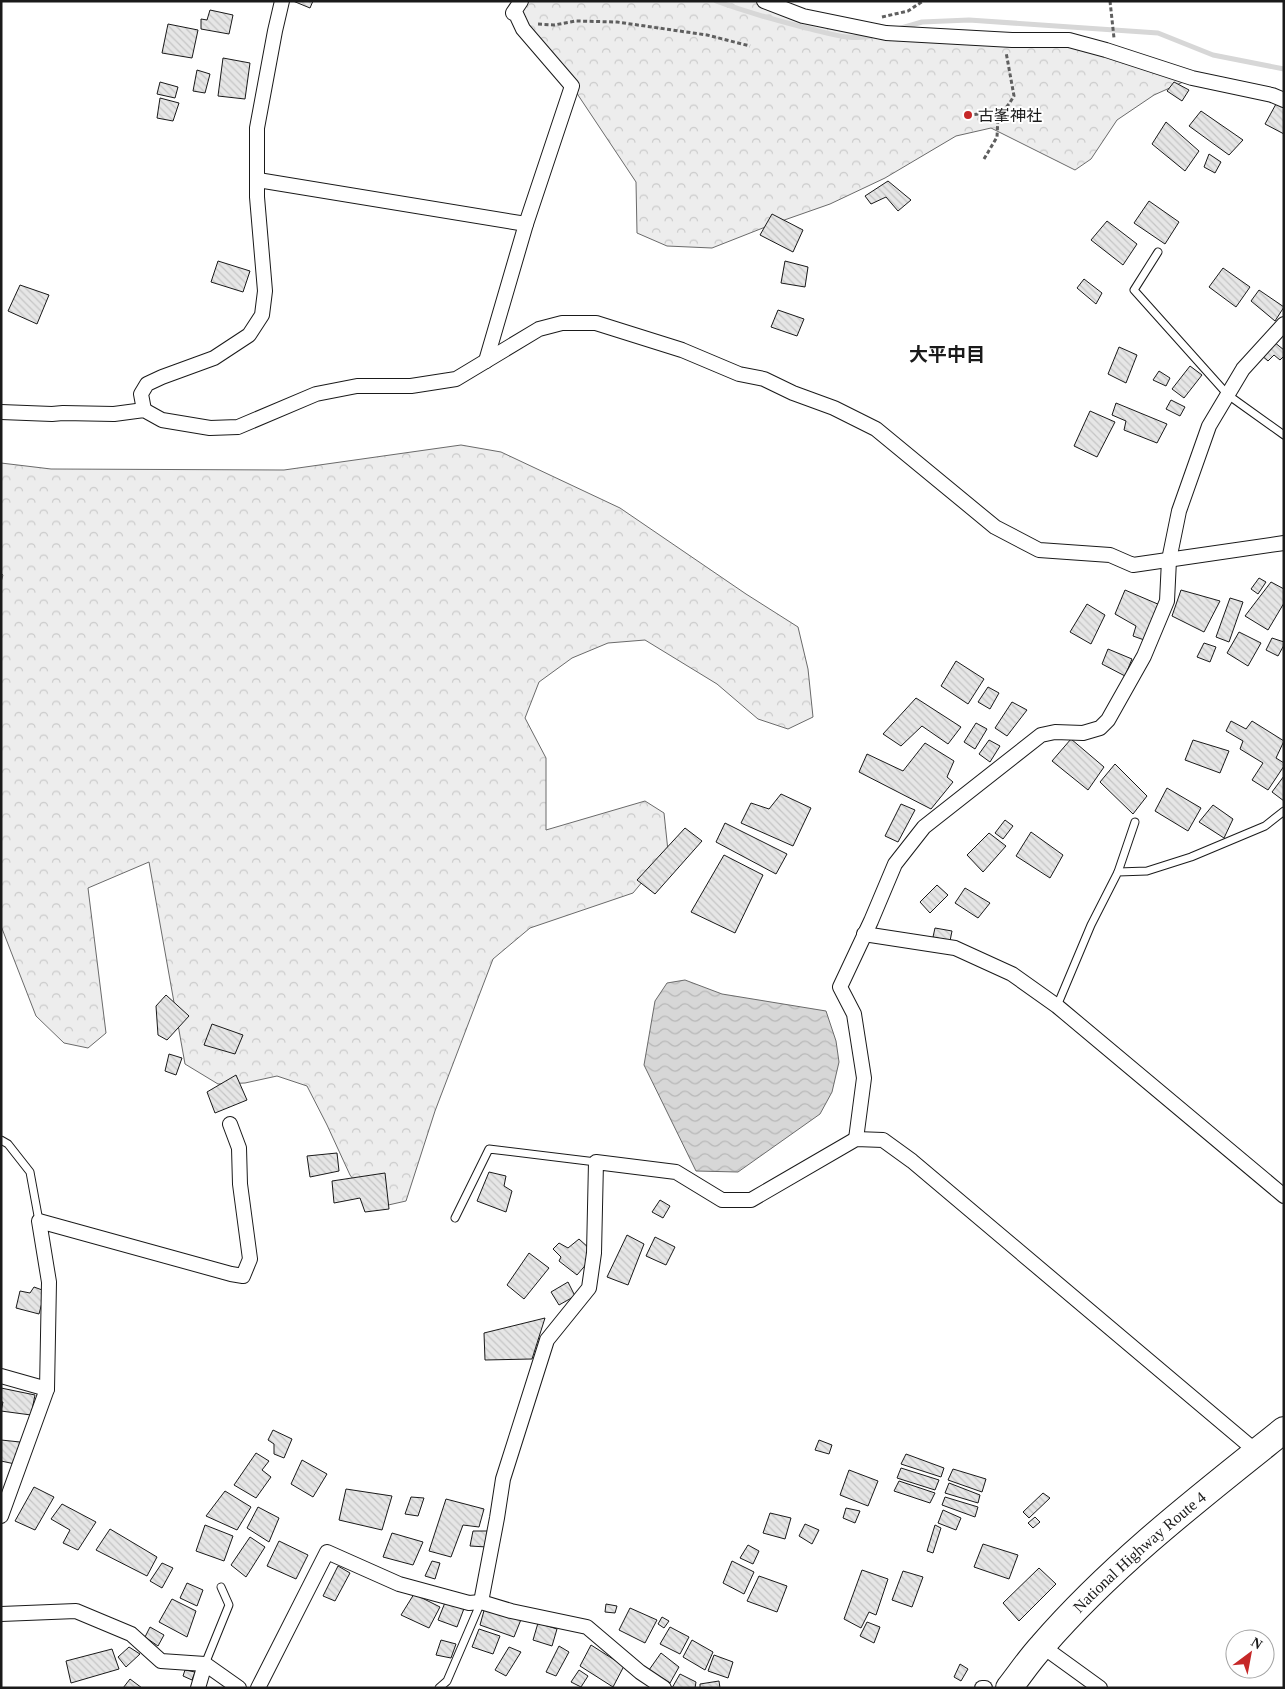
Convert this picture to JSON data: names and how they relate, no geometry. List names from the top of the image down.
{
  "streets": {
    "highway": ["National Highway Route 4"]
  },
  "districts": ["大平中目"],
  "places": ["古峯神社"],
  "north": "top right"
}
